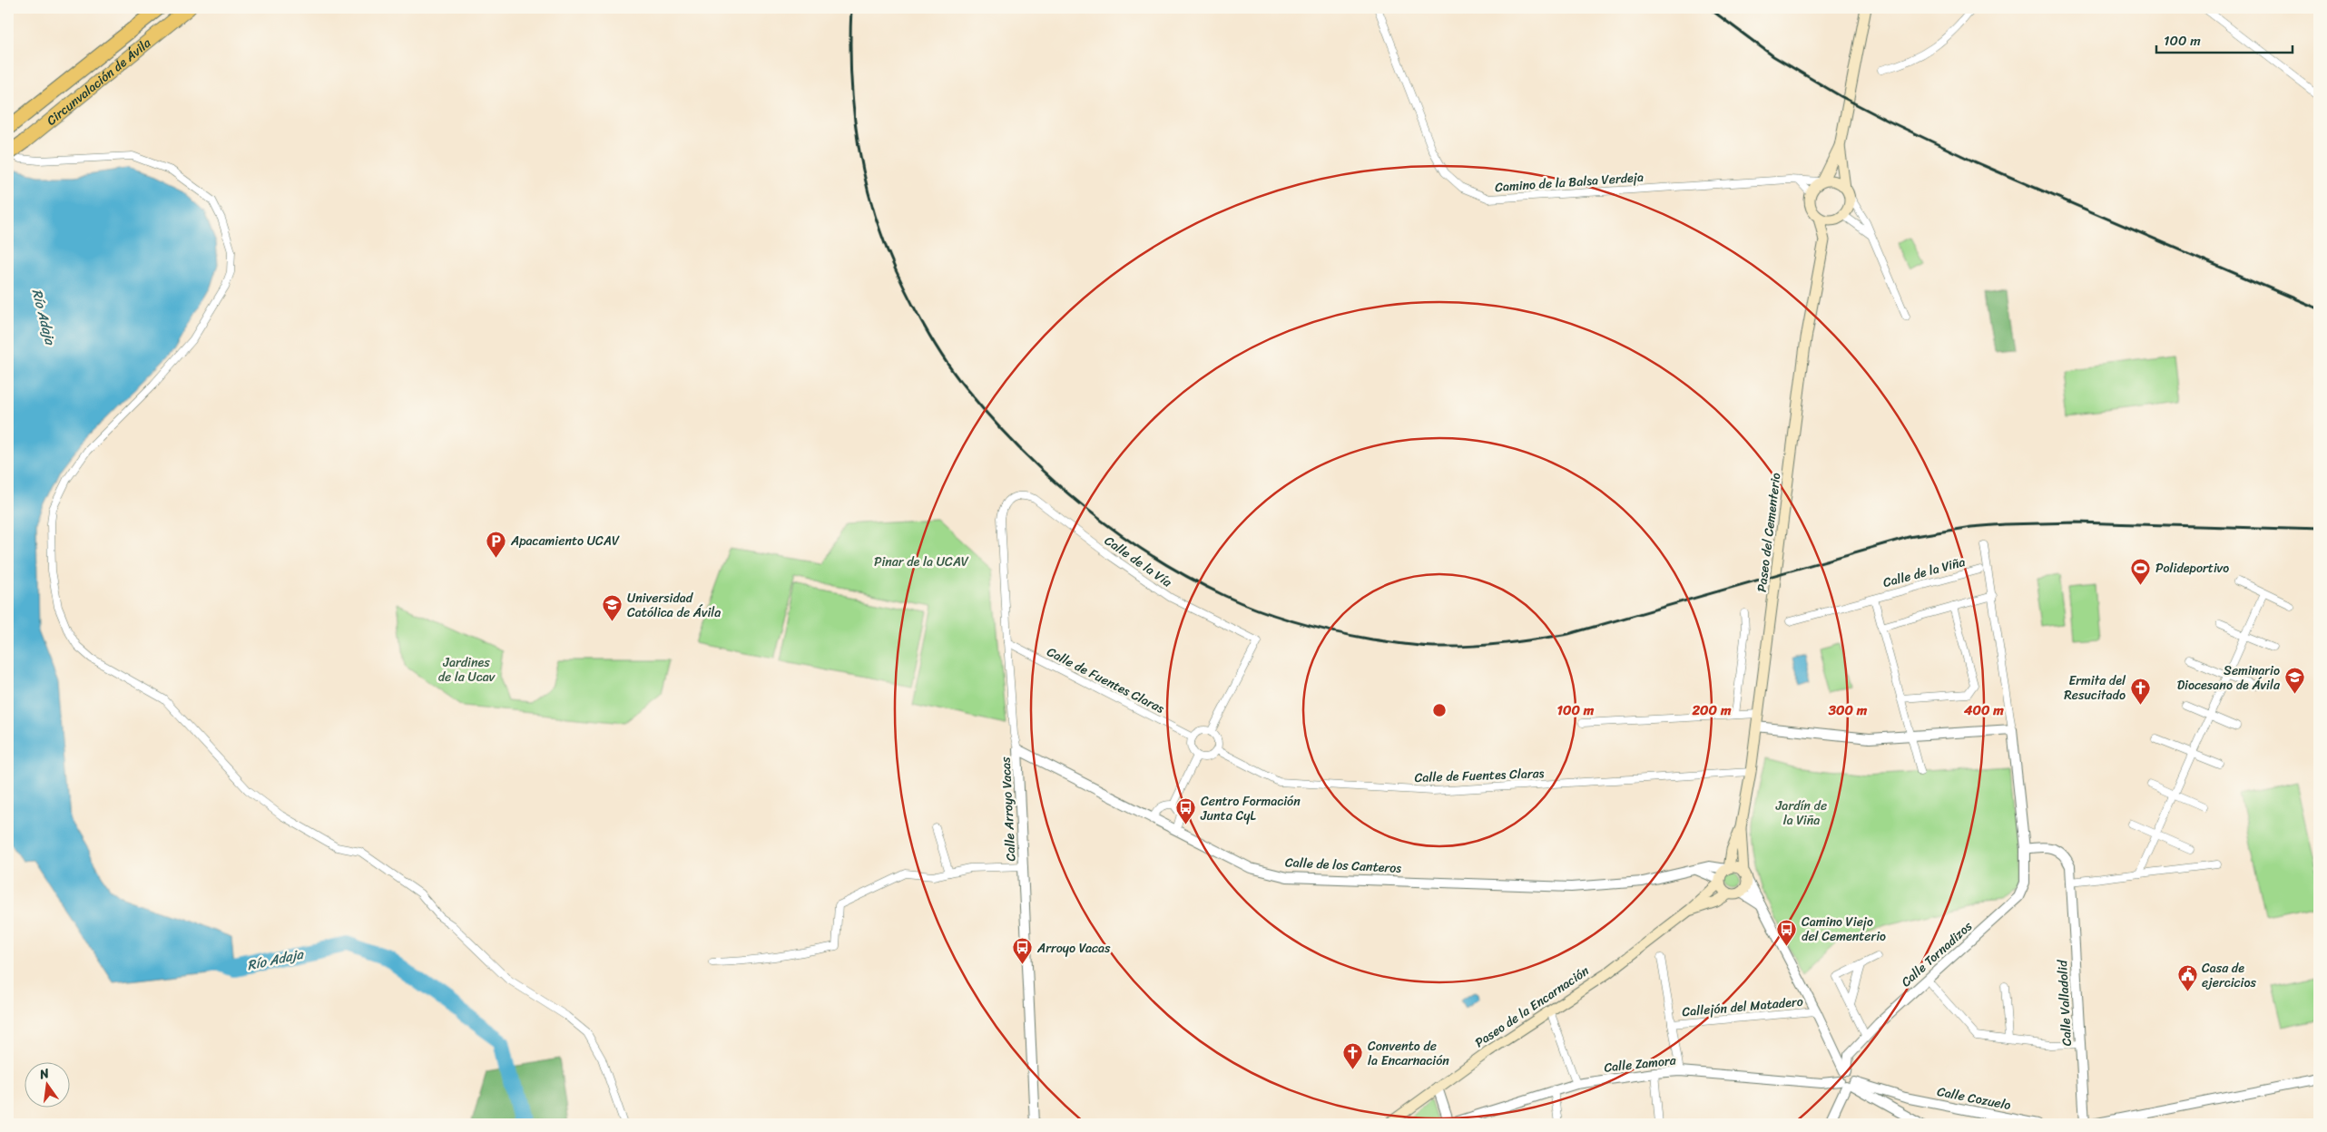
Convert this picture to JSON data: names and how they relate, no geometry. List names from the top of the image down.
{
  "streets": {
    "highway": ["Circunvalación de Ávila"],
    "main road": ["Paseo del Cementerio", "Paseo de la Encarnación"],
    "street": [
      "Camino de la Balsa Verdeja",
      "Calle de la Vía",
      "Calle de la Viña",
      "Calle de Fuentes Claras",
      "Calle Arroyo Vacas",
      "Calle de los Canteros",
      "Calle Tornadizos",
      "Calle Valladolid",
      "Callejón del Matadero",
      "Calle Zamora",
      "Calle Cozuelo"
    ]
  },
  "crossings": [
    ["Camino de la Balsa Verdeja", "Paseo del Cementerio"],
    ["Paseo del Cementerio", "Calle de Fuentes Claras"],
    ["Paseo del Cementerio", "Calle de los Canteros"],
    ["Paseo del Cementerio", "Calle Tornadizos"],
    ["Paseo del Cementerio", "Paseo de la Encarnación"],
    ["Paseo del Cementerio", "Callejón del Matadero"],
    ["Paseo del Cementerio", "Calle Zamora"],
    ["Paseo del Cementerio", "Calle Cozuelo"],
    ["Calle de la Vía", "Calle de Fuentes Claras"],
    ["Calle de la Vía", "Calle Arroyo Vacas"],
    ["Calle de Fuentes Claras", "Calle Arroyo Vacas"],
    ["Calle Arroyo Vacas", "Calle de los Canteros"],
    ["Calle de los Canteros", "Paseo de la Encarnación"],
    ["Calle Tornadizos", "Calle Valladolid"],
    ["Calle Tornadizos", "Calle Zamora"],
    ["Calle Tornadizos", "Calle Cozuelo"],
    ["Callejón del Matadero", "Calle Zamora"],
    ["Calle Zamora", "Calle Cozuelo"]
  ],
  "water": ["Río Adaja"],
  "parks": ["Pinar de la UCAV", "Jardines de la Ucav", "Jardín de la Viña"],
  "places": {
    "parking": ["Apacamiento UCAV"],
    "sports": ["Polideportivo"],
    "school or university": ["Universidad Católica de Ávila", "Seminario Diocesano de Ávila"],
    "church": ["Ermita del Resucitado", "Convento de la Encarnación"],
    "bus stop": ["Centro Formación Junta CyL", "Camino Viejo del Cementerio", "Arroyo Vacas"],
    "public building": ["Casa de ejercicios"]
  },
  "scale_bar": "100 m",
  "north": "top",
  "rings": [
    "100 m",
    "200 m",
    "300 m",
    "400 m"
  ]
}
